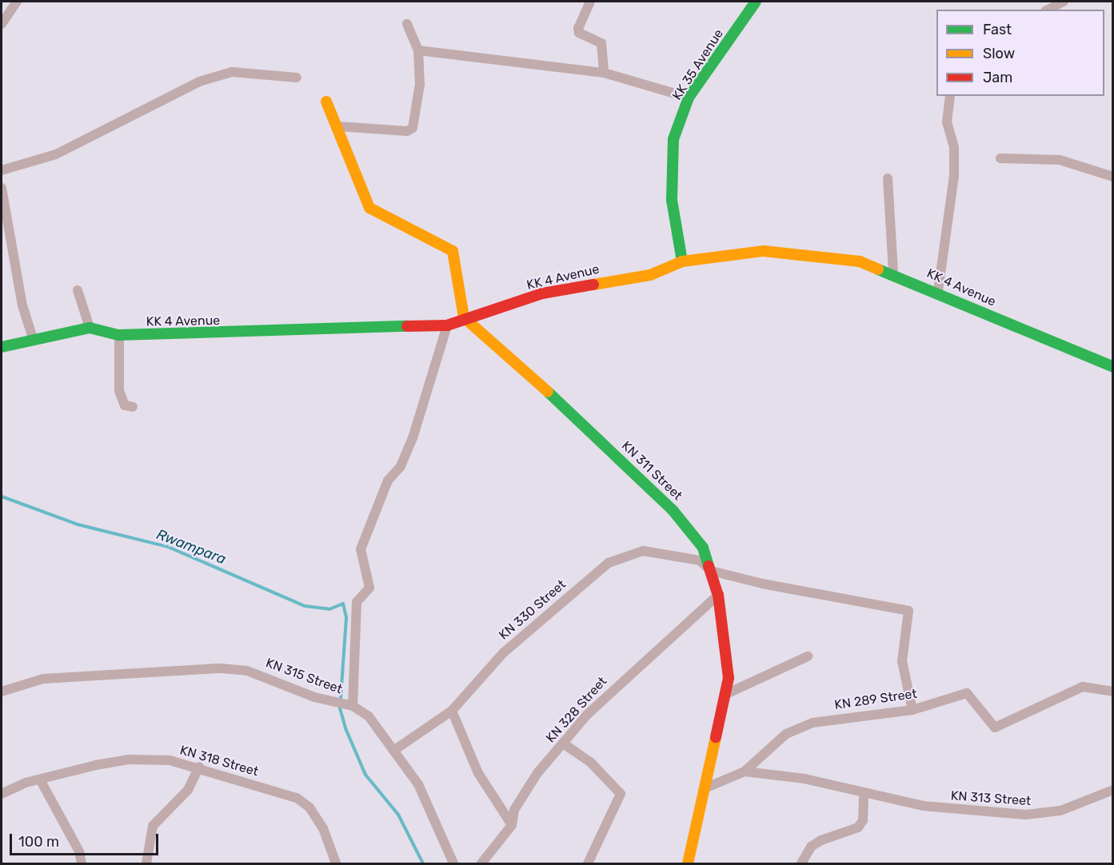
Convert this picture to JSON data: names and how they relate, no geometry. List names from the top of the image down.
{
  "streets": {
    "main road": ["KK 35 Avenue", "KK 4 Avenue", "KN 311 Street"],
    "street": [
      "KN 330 Street",
      "KN 315 Street",
      "KN 289 Street",
      "KN 328 Street",
      "KN 318 Street",
      "KN 313 Street"
    ]
  },
  "crossings": [
    ["KK 35 Avenue", "KK 4 Avenue"],
    ["KK 4 Avenue", "KN 311 Street"],
    ["KN 311 Street", "KN 330 Street"],
    ["KN 311 Street", "KN 328 Street"],
    ["KN 311 Street", "KN 313 Street"],
    ["KN 330 Street", "KN 315 Street"],
    ["KN 289 Street", "KN 313 Street"]
  ],
  "water": ["Rwampara"],
  "legend": ["Fast", "Slow", "Jam"],
  "scale_bar": "100 m"
}
